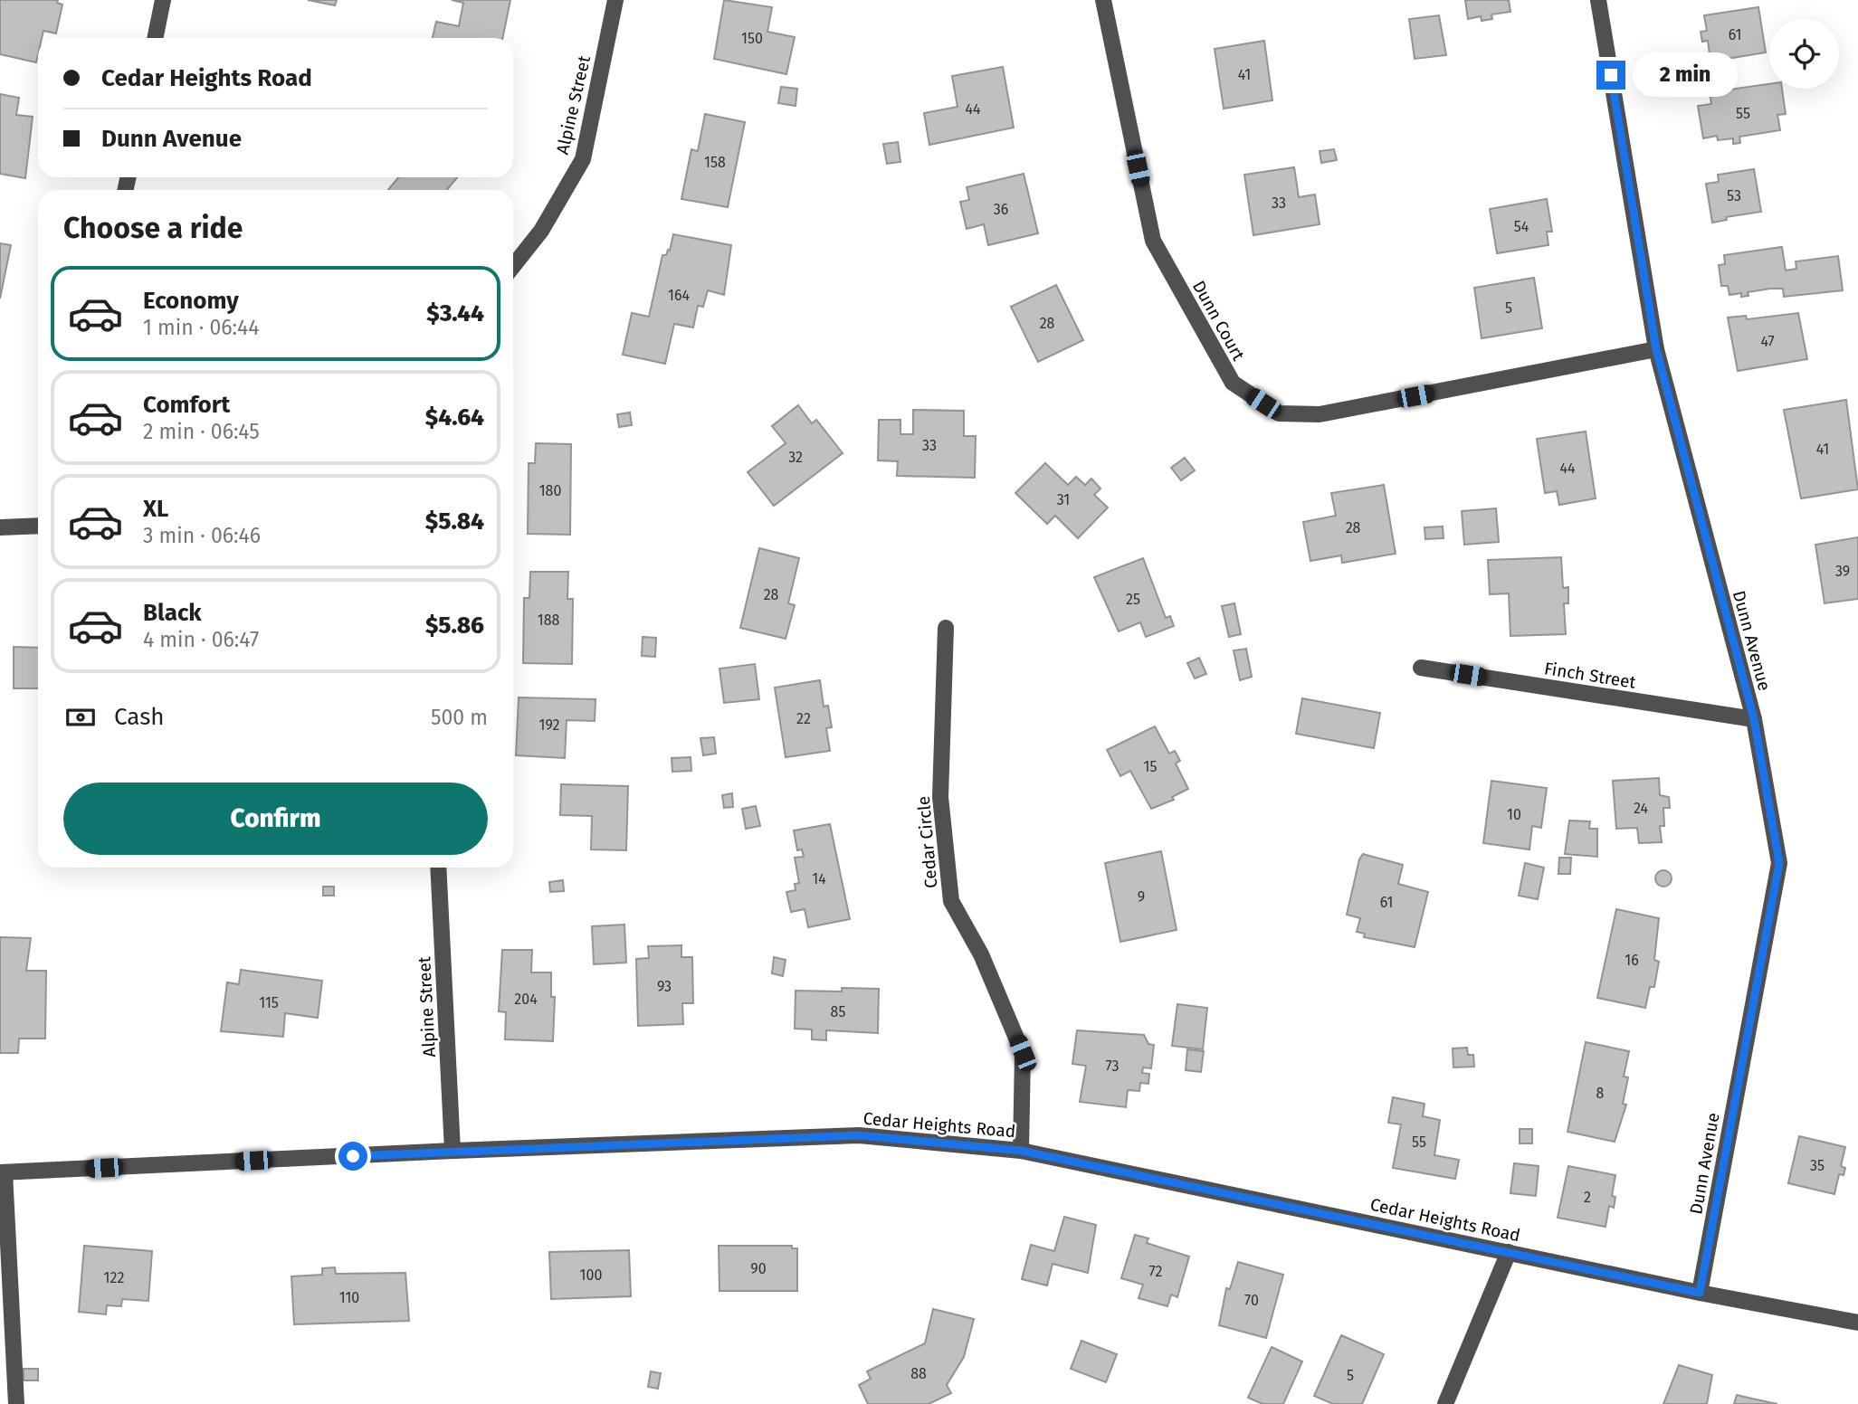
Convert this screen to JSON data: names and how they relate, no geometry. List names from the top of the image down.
{
  "streets": {
    "street": [
      "Alpine Street",
      "Dunn Court",
      "Dunn Avenue",
      "Finch Street",
      "Cedar Circle",
      "Cedar Heights Road"
    ]
  },
  "crossings": [
    ["Alpine Street", "Cedar Heights Road"],
    ["Dunn Court", "Dunn Avenue"],
    ["Dunn Avenue", "Finch Street"],
    ["Dunn Avenue", "Cedar Heights Road"],
    ["Cedar Circle", "Cedar Heights Road"]
  ],
  "house_numbers": [
    "61",
    "150",
    "41",
    "44",
    "55",
    "158",
    "53",
    "33",
    "36",
    "54",
    "164",
    "5",
    "28",
    "47",
    "33",
    "41",
    "32",
    "44",
    "180",
    "31",
    "28",
    "39",
    "28",
    "25",
    "188",
    "22",
    "192",
    "15",
    "24",
    "10",
    "14",
    "9",
    "61",
    "16",
    "93",
    "204",
    "115",
    "85",
    "73",
    "8",
    "55",
    "35",
    "2",
    "90",
    "72",
    "100",
    "122",
    "110",
    "70",
    "88",
    "5"
  ],
  "page": {
    "banner": ["Cedar Heights Road", "Dunn Avenue"],
    "bubble": "2 min",
    "heading": "Choose a ride",
    "list": [
      {
        "name": "Economy",
        "note": "1 min · 06:44",
        "value": "$3.44"
      },
      {
        "name": "Comfort",
        "note": "2 min · 06:45",
        "value": "$4.64"
      },
      {
        "name": "XL",
        "note": "3 min · 06:46",
        "value": "$5.84"
      },
      {
        "name": "Black",
        "note": "4 min · 06:47",
        "value": "$5.86"
      }
    ],
    "pay": ["Cash", "500 m"],
    "buttons": "Confirm"
  }
}
